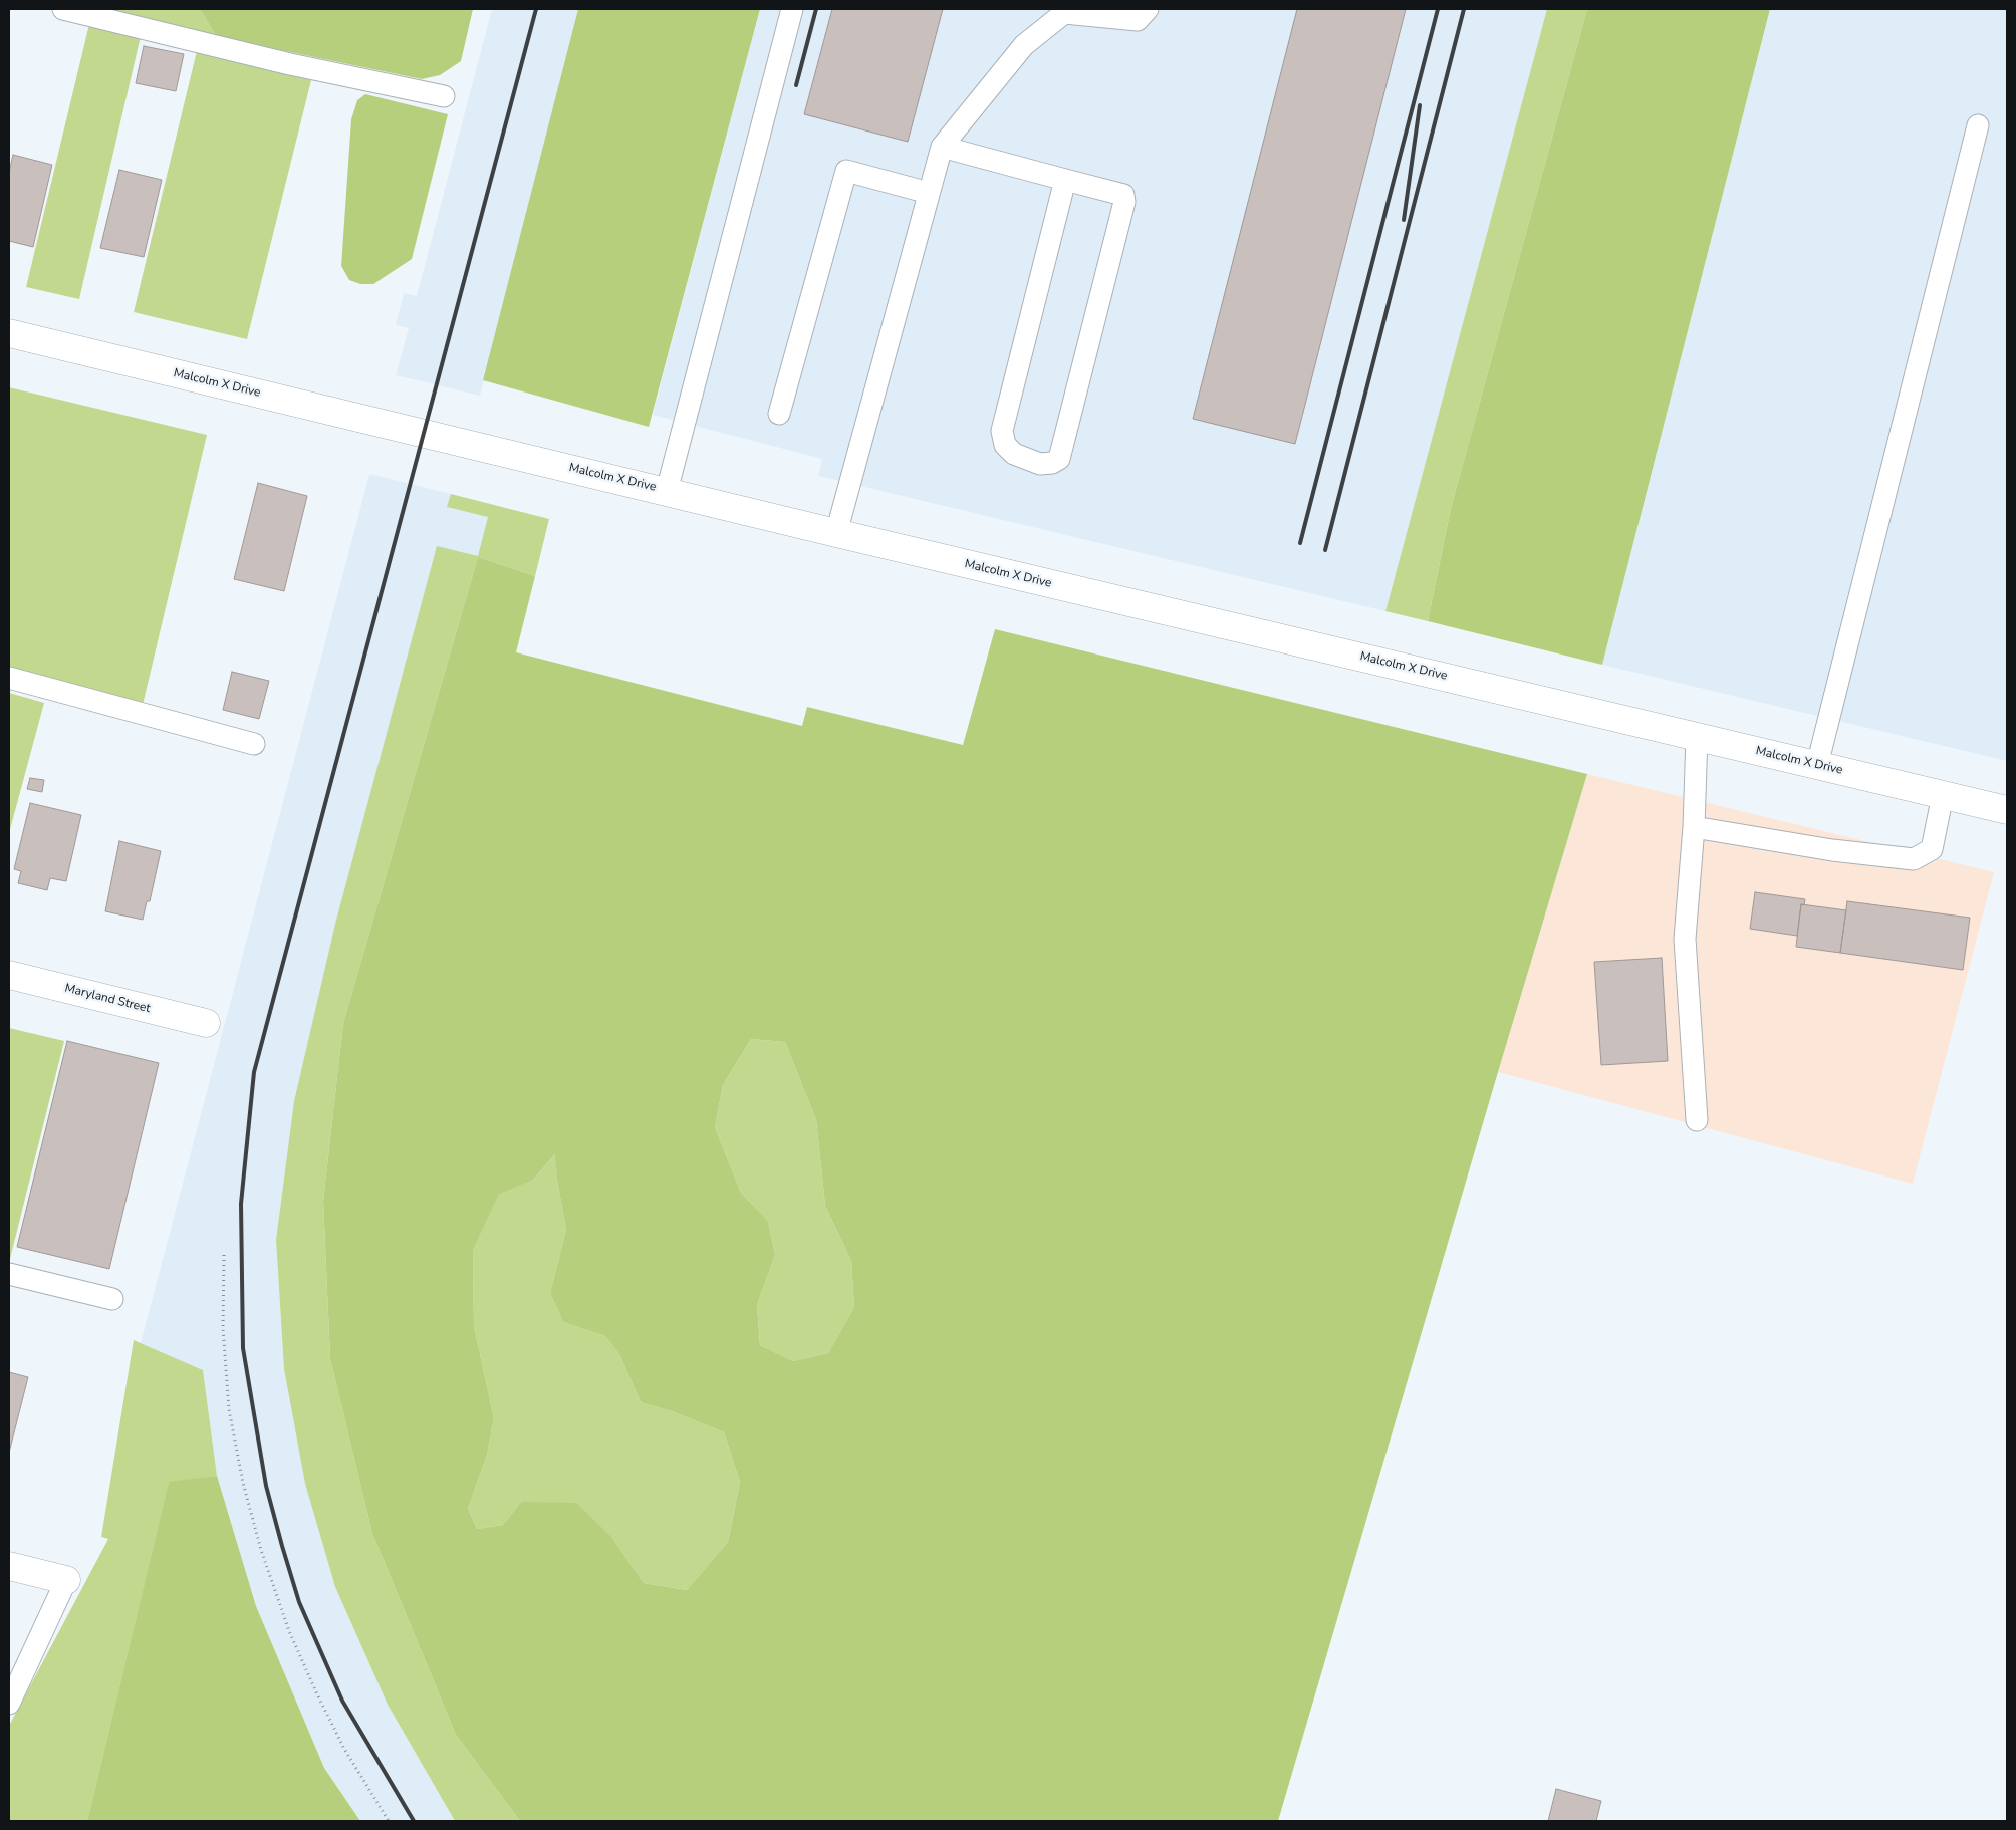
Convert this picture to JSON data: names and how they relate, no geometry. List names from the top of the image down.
{
  "streets": {
    "street": ["Malcolm X Drive", "Maryland Street"]
  }
}
